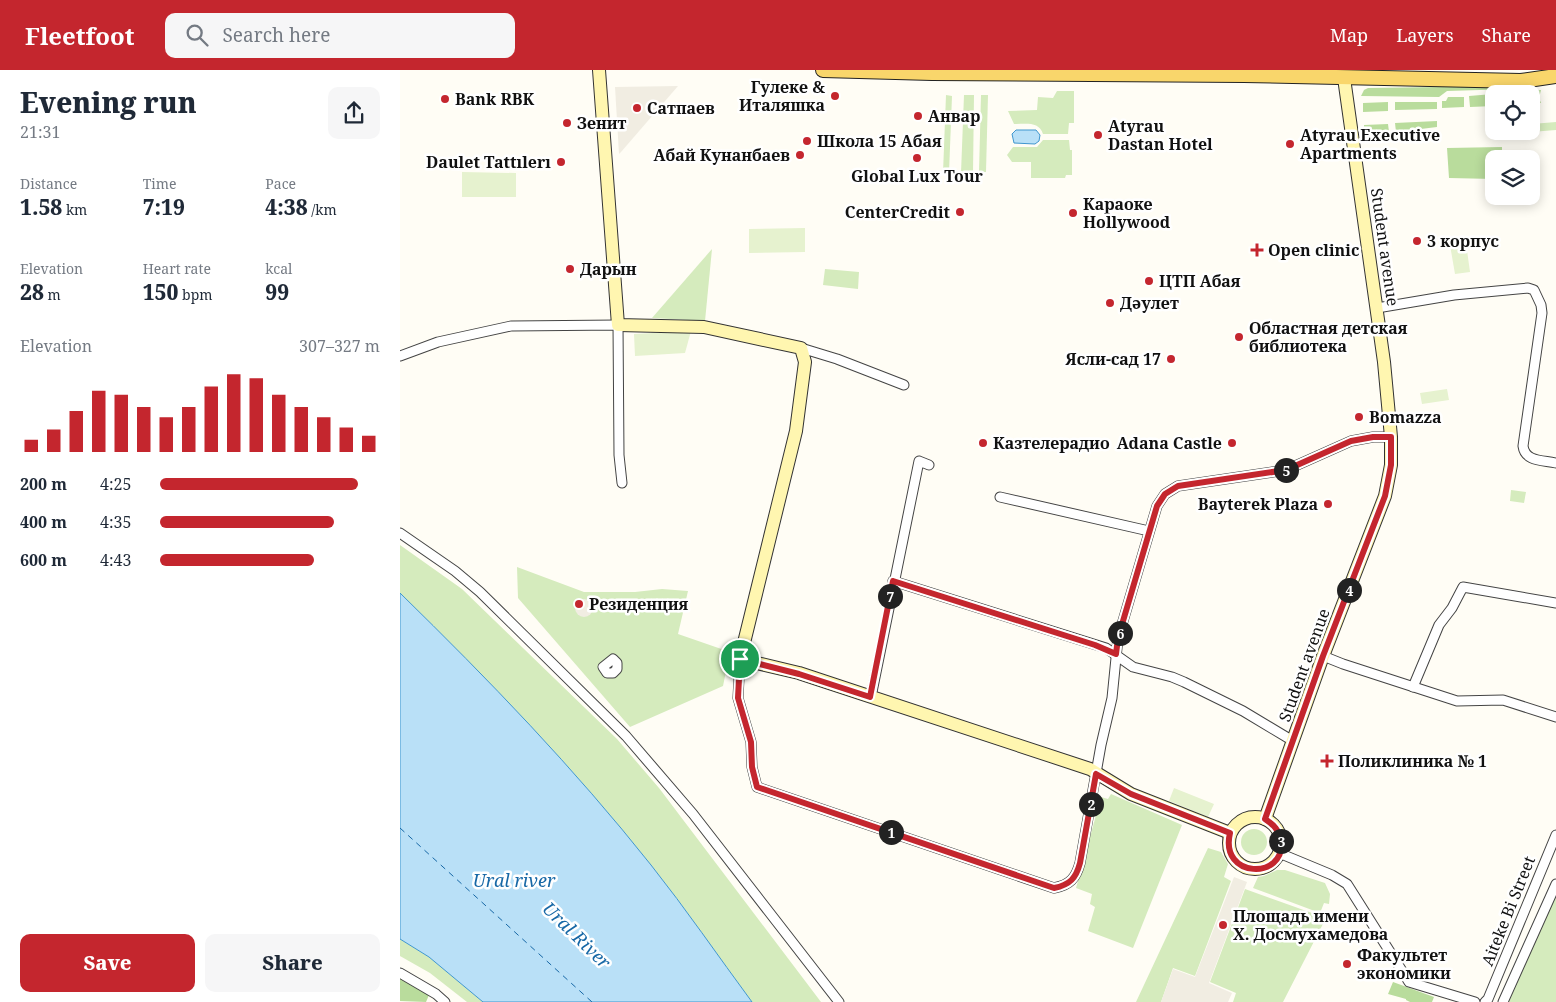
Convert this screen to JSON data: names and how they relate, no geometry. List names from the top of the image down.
{
  "streets": {
    "street": ["Student avenue", "Aiteke Bi Street"]
  },
  "water": ["Ural river", "Ural River"],
  "places": {
    "other": [
      "Гулеке & Италяшка",
      "Bank RBK",
      "Сатпаев",
      "Анвар",
      "Зенит",
      "Atyrau Dastan Hotel",
      "Школа 15 Абая",
      "Atyrau Executive Apartments",
      "Абай Кунанбаев",
      "Global Lux Tour",
      "Daulet Tattılerı",
      "CenterCredit",
      "Караоке Hollywood",
      "3 корпус",
      "Дарын",
      "ЦТП Абая",
      "Дәулет",
      "Областная детская библиотека",
      "Ясли-сад 17",
      "Bomazza",
      "Казтелерадио",
      "Adana Сastle",
      "Bayterek Plaza",
      "Резиденция",
      "Площадь имени Х. Досмухамедова",
      "Факультет экономики"
    ],
    "health": ["Open clinic", "Поликлиника № 1"]
  },
  "page": {
    "header": "Fleetfoot",
    "search": "Search here",
    "nav": ["Map", "Layers", "Share"],
    "heading": ["Evening run", "21:31"],
    "stats": [
      ["Distance", "1.58 km"],
      ["Time", "7:19"],
      ["Pace", "4:38 /km"],
      ["Elevation", "28 m"],
      ["Heart rate", "150 bpm"],
      ["kcal", "99"]
    ],
    "chart": ["Elevation", "307–327 m"],
    "pins": [
      "5",
      "4",
      "7",
      "6",
      "2",
      "1",
      "3"
    ],
    "list": [
      {
        "name": "200 m",
        "note": "4:25"
      },
      {
        "name": "400 m",
        "note": "4:35"
      },
      {
        "name": "600 m",
        "note": "4:43"
      }
    ],
    "buttons": ["Save", "Share"]
  }
}
